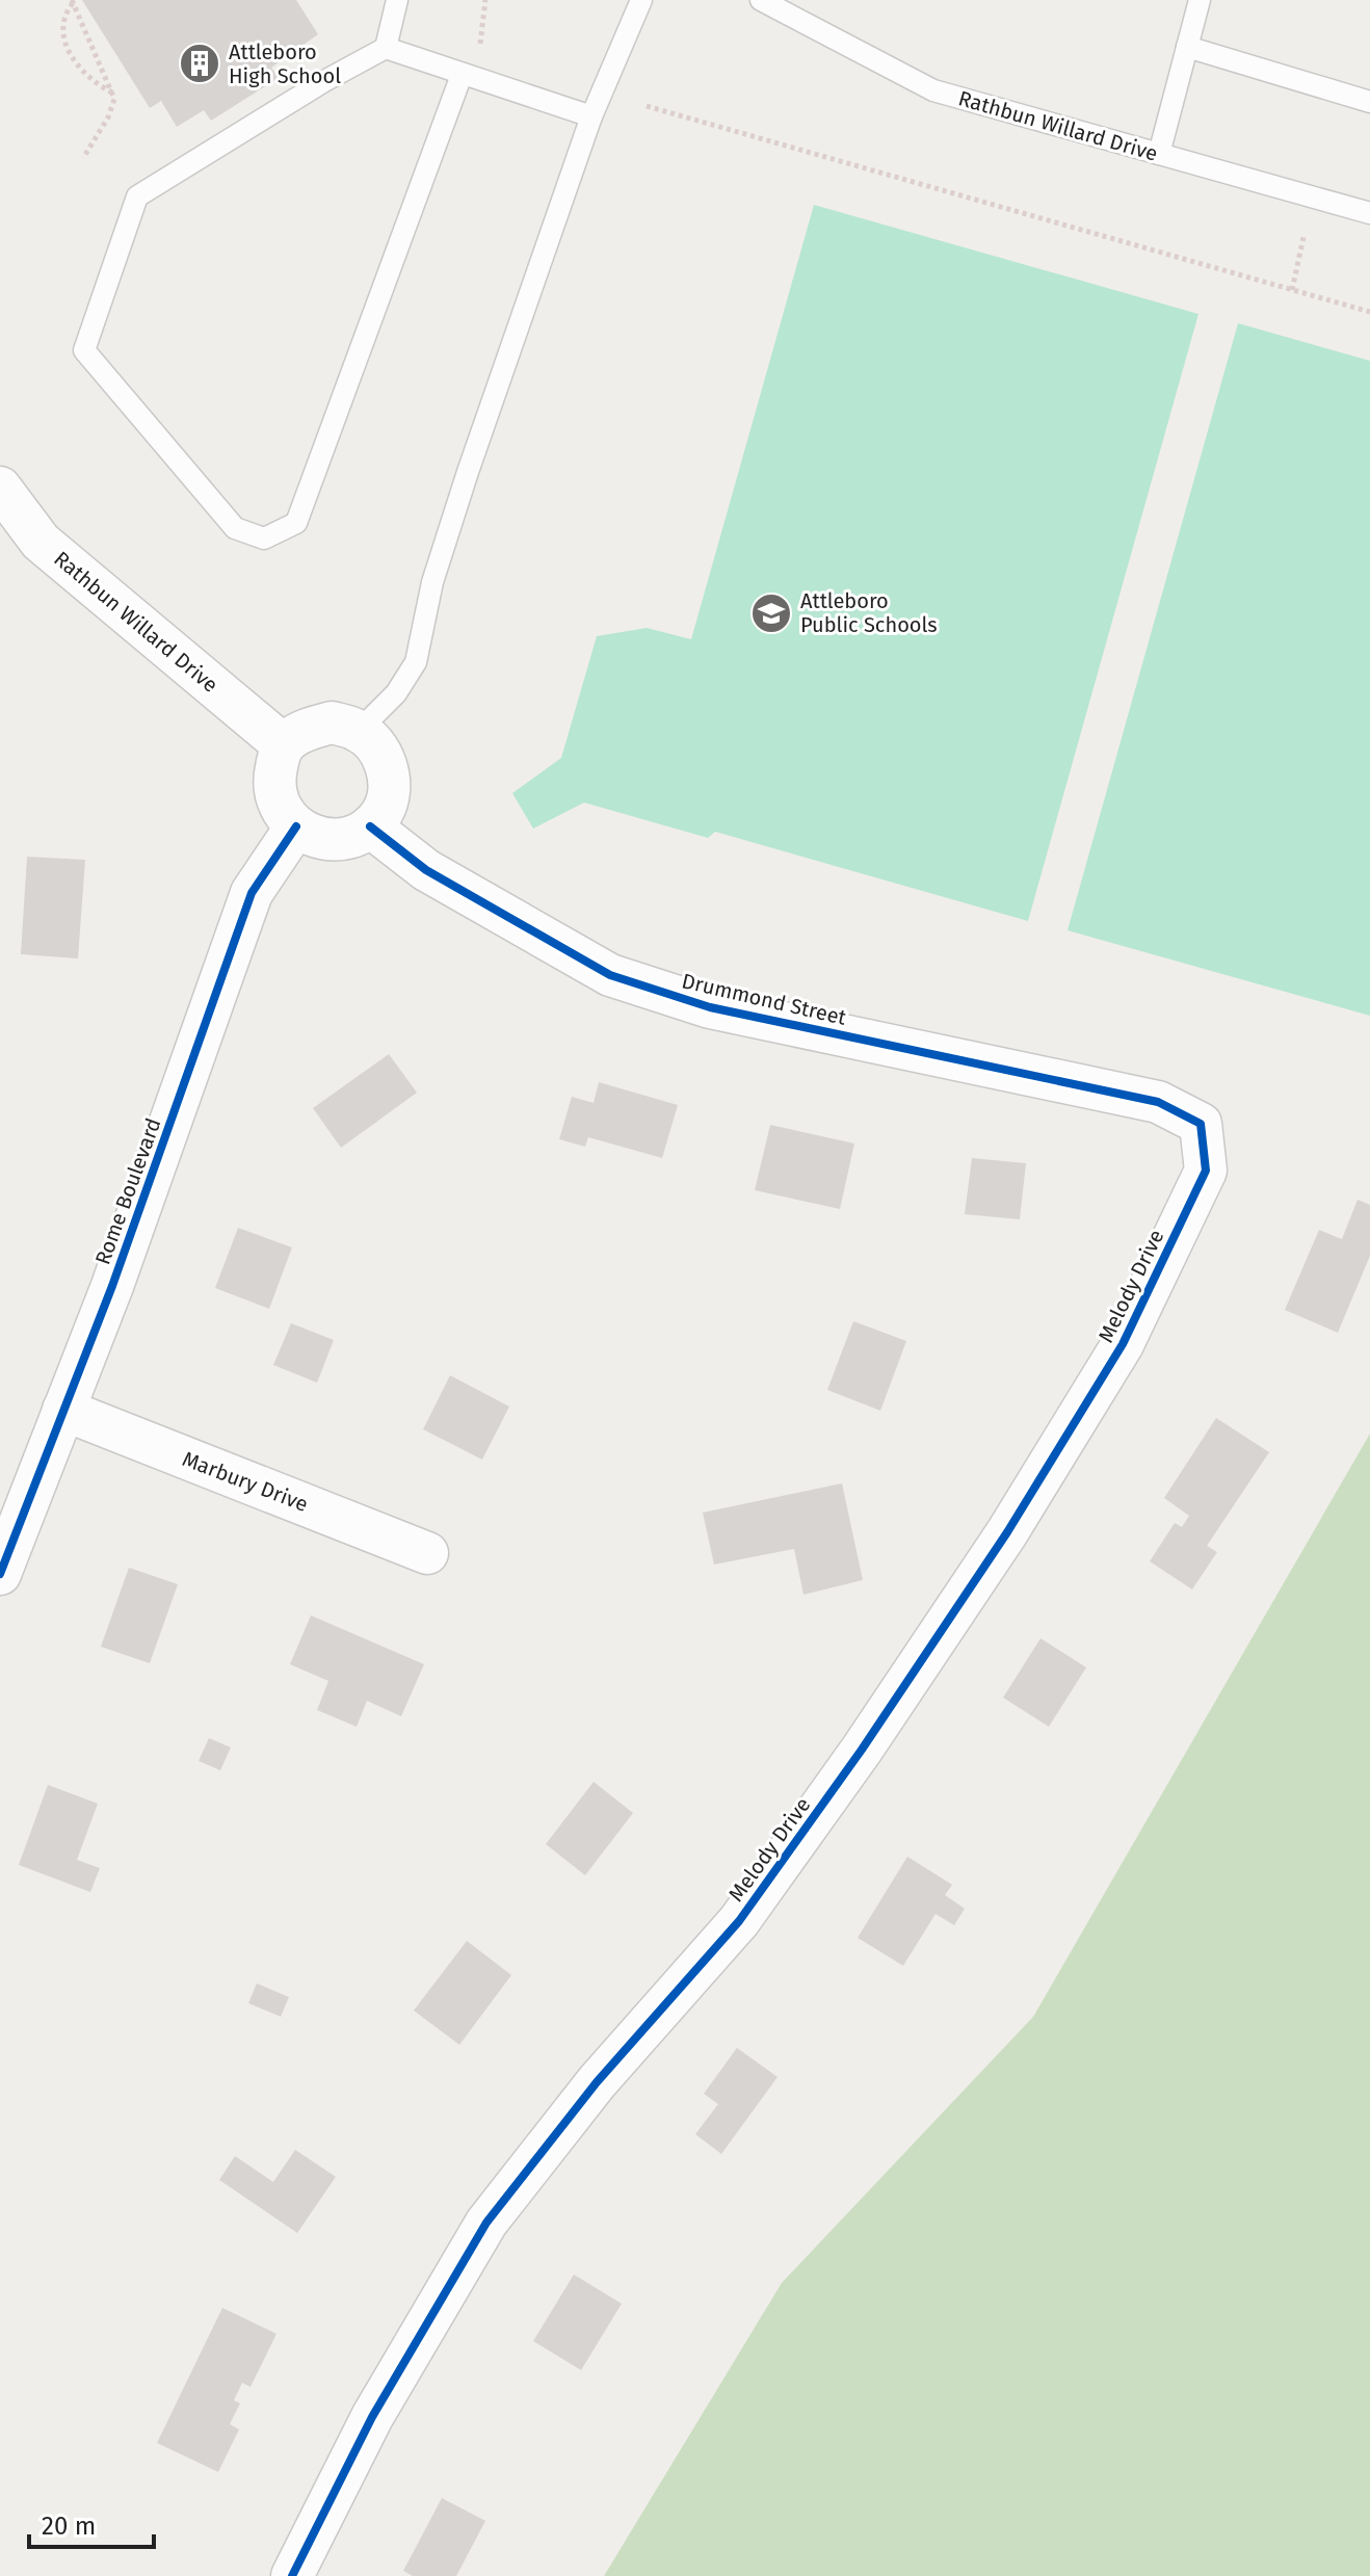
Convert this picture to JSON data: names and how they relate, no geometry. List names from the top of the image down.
{
  "streets": {
    "street": [
      "Rathbun Willard Drive",
      "Drummond Street",
      "Rome Boulevard",
      "Melody Drive",
      "Marbury Drive"
    ]
  },
  "crossings": [
    ["Rathbun Willard Drive", "Drummond Street"],
    ["Rathbun Willard Drive", "Rome Boulevard"],
    ["Drummond Street", "Rome Boulevard"],
    ["Drummond Street", "Melody Drive"],
    ["Rome Boulevard", "Marbury Drive"]
  ],
  "places": {
    "building": ["Attleboro High School"],
    "school or university": ["Attleboro Public Schools"]
  },
  "scale_bar": "20 m"
}
